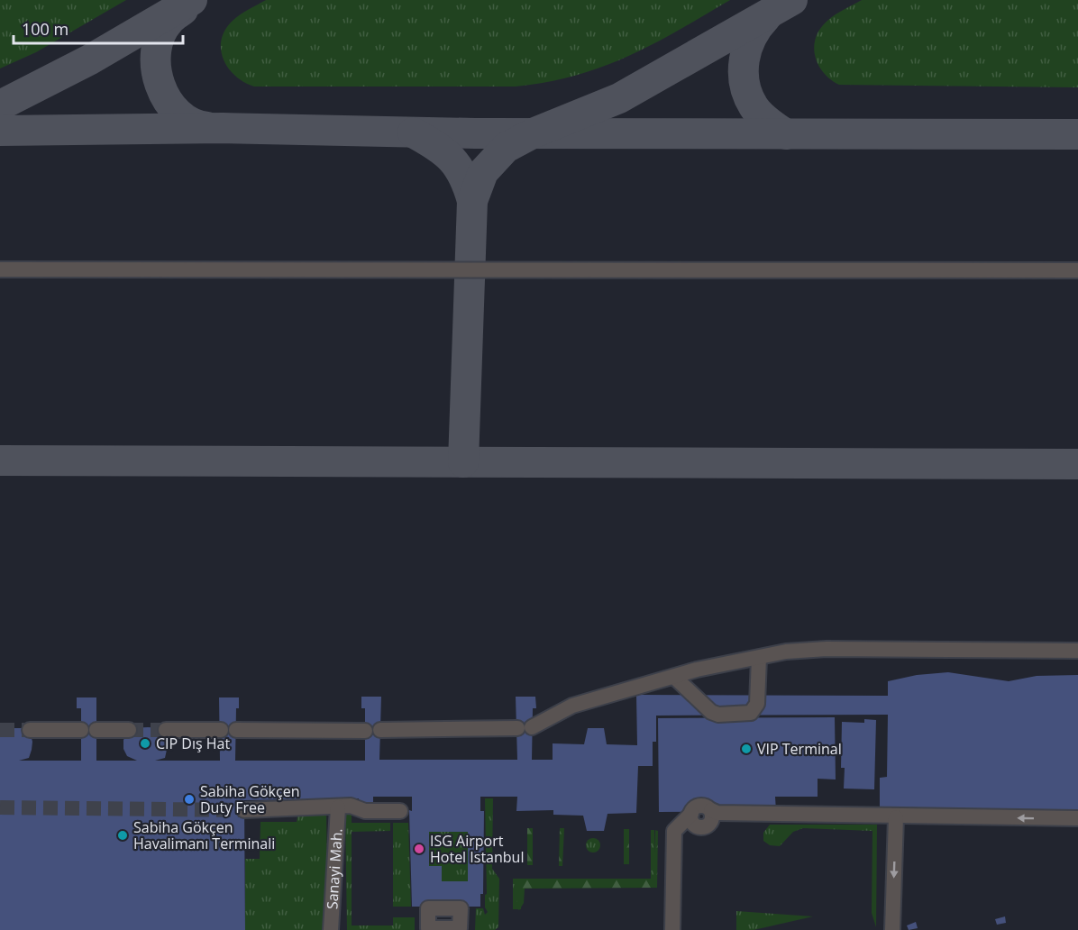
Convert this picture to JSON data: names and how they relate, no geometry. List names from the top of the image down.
{
  "streets": {
    "street": ["Sanayi Mah."]
  },
  "places": [
    "CIP Dış Hat",
    "VIP Terminal",
    "Sabiha Gökçen Duty Free",
    "Sabiha Gökçen Havalimanı Terminali",
    "ISG Airport Hotel Istanbul"
  ],
  "scale_bar": "100 m"
}
